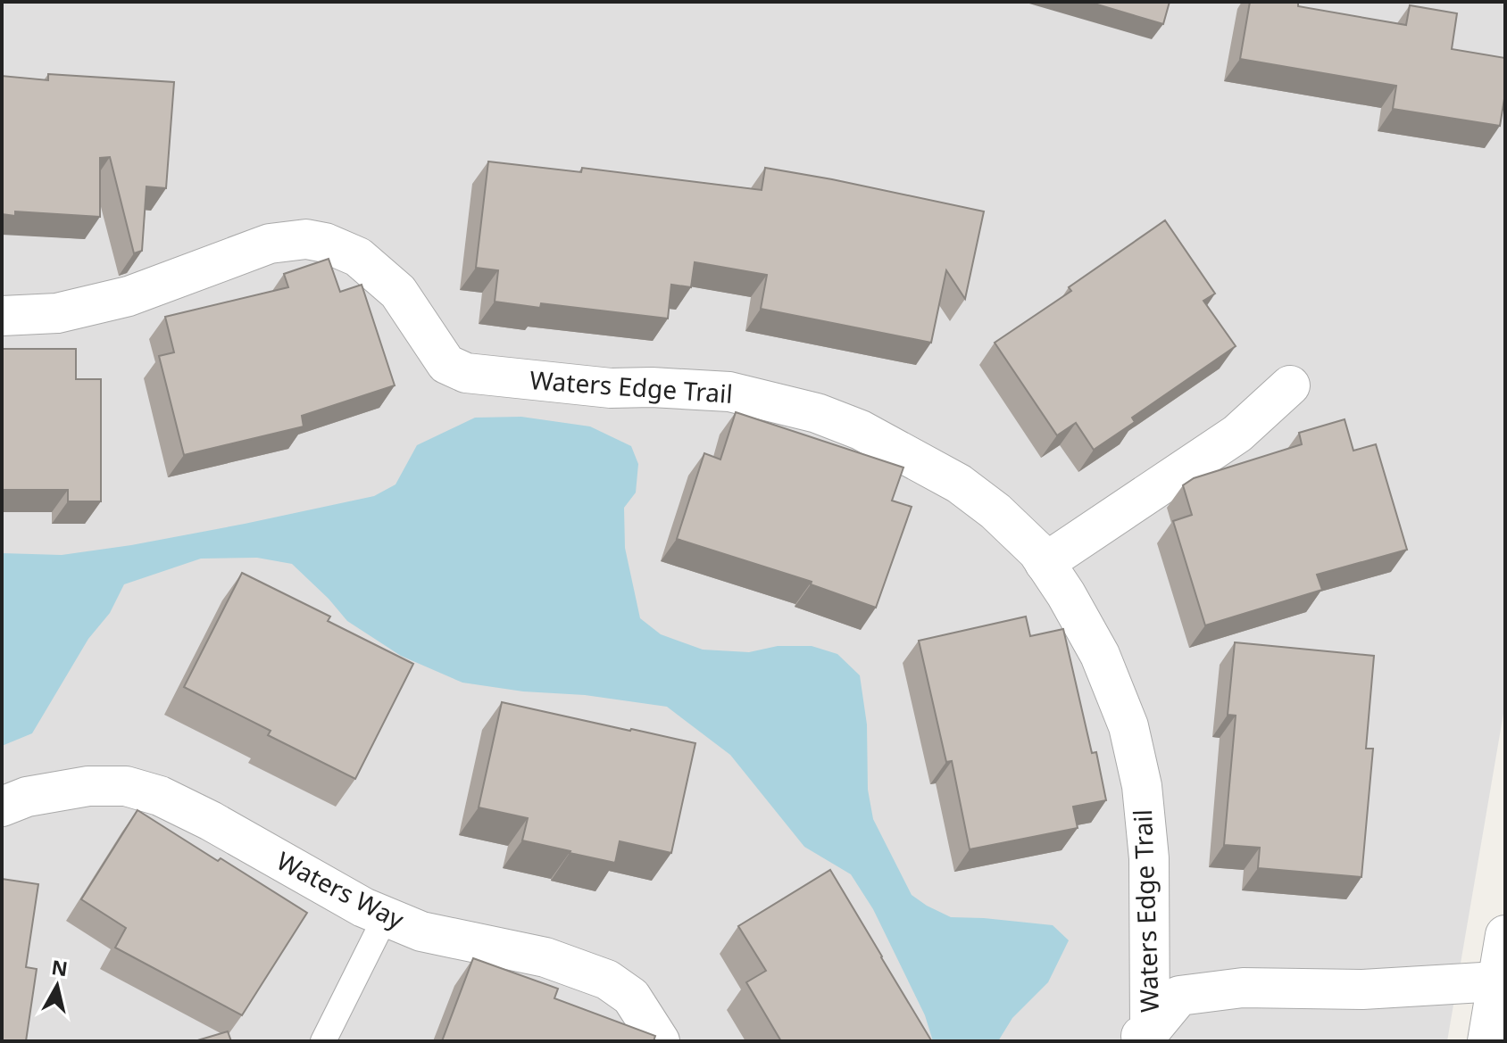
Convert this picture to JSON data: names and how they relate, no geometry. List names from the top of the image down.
{
  "streets": {
    "street": ["Waters Edge Trail", "Waters Way"]
  },
  "north": "top"
}
